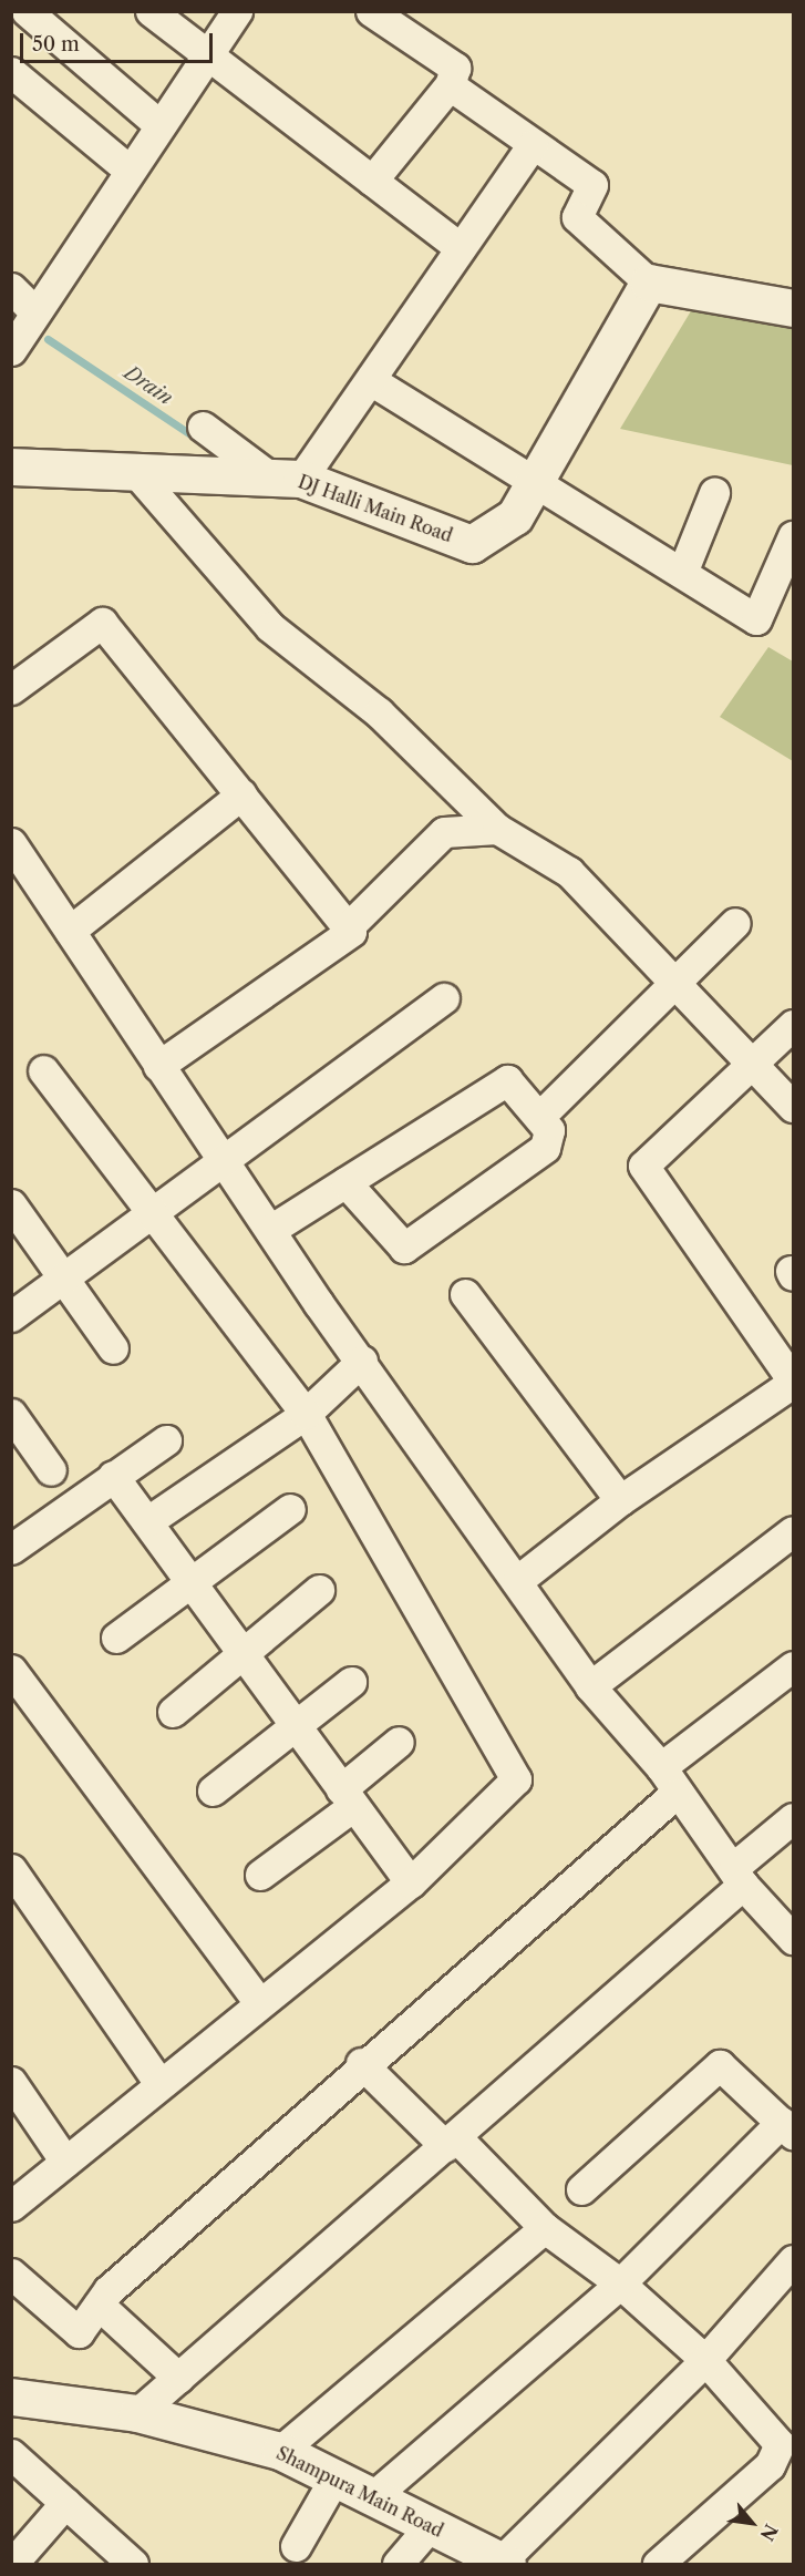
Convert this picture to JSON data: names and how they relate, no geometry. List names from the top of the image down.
{
  "streets": {
    "street": ["DJ Halli Main Road", "Shampura Main Road"]
  },
  "water": ["Drain"],
  "scale_bar": "50 m",
  "north": "bottom right"
}
